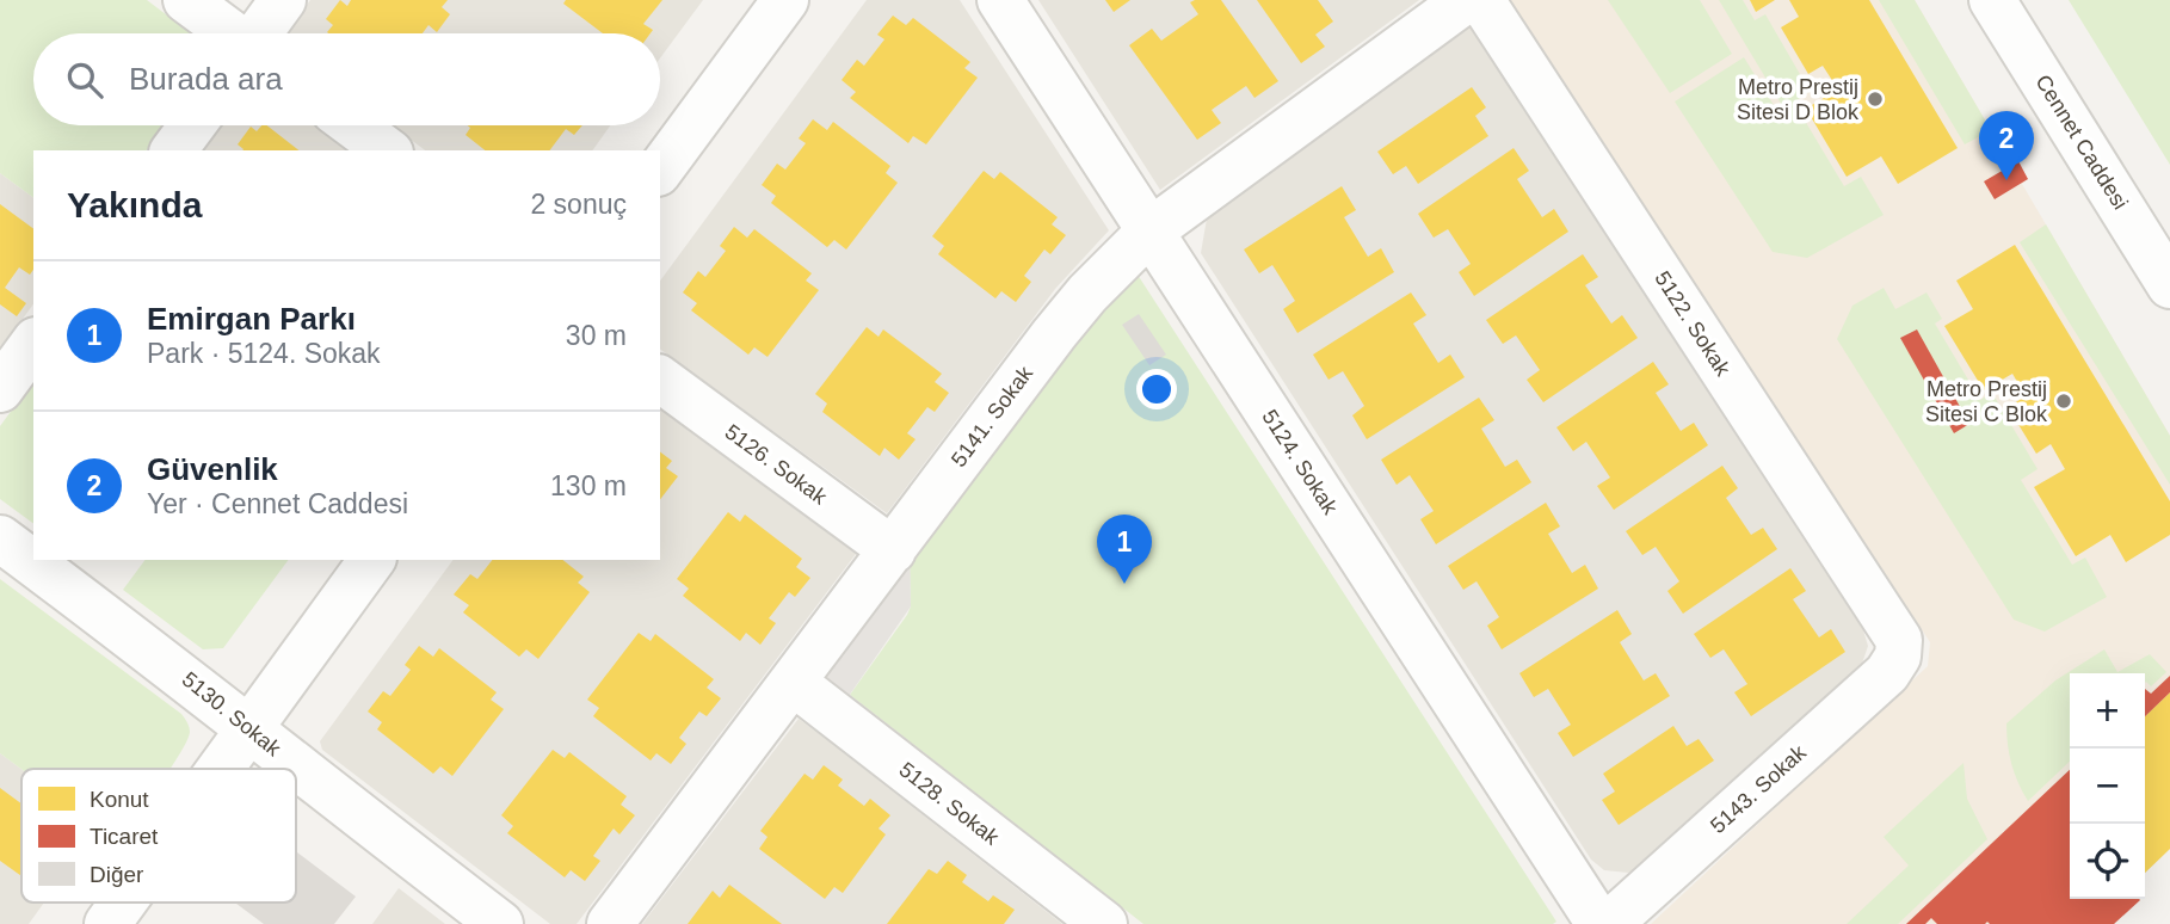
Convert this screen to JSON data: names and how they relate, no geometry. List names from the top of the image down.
{
  "streets": {
    "street": [
      "Cennet Caddesi",
      "5122. Sokak",
      "5141. Sokak",
      "5124. Sokak",
      "5126. Sokak",
      "5130. Sokak",
      "5143. Sokak",
      "5128. Sokak"
    ]
  },
  "crossings": [
    ["5122. Sokak", "5143. Sokak"],
    ["5141. Sokak", "5124. Sokak"],
    ["5141. Sokak", "5126. Sokak"],
    ["5141. Sokak", "5128. Sokak"],
    ["5124. Sokak", "5143. Sokak"]
  ],
  "places": ["Metro Prestij Sitesi D Blok", "Metro Prestij Sitesi C Blok"],
  "legend": ["Konut", "Ticaret", "Diğer"],
  "page": {
    "search": "Burada ara",
    "pins": ["2", "1"],
    "heading": ["Yakında", "2 sonuç"],
    "list": [
      {
        "mark": "1",
        "name": "Emirgan Parkı",
        "note": "Park · 5124. Sokak",
        "value": "30 m"
      },
      {
        "mark": "2",
        "name": "Güvenlik",
        "note": "Yer · Cennet Caddesi",
        "value": "130 m"
      }
    ],
    "map_buttons": ["+", "−"]
  }
}
